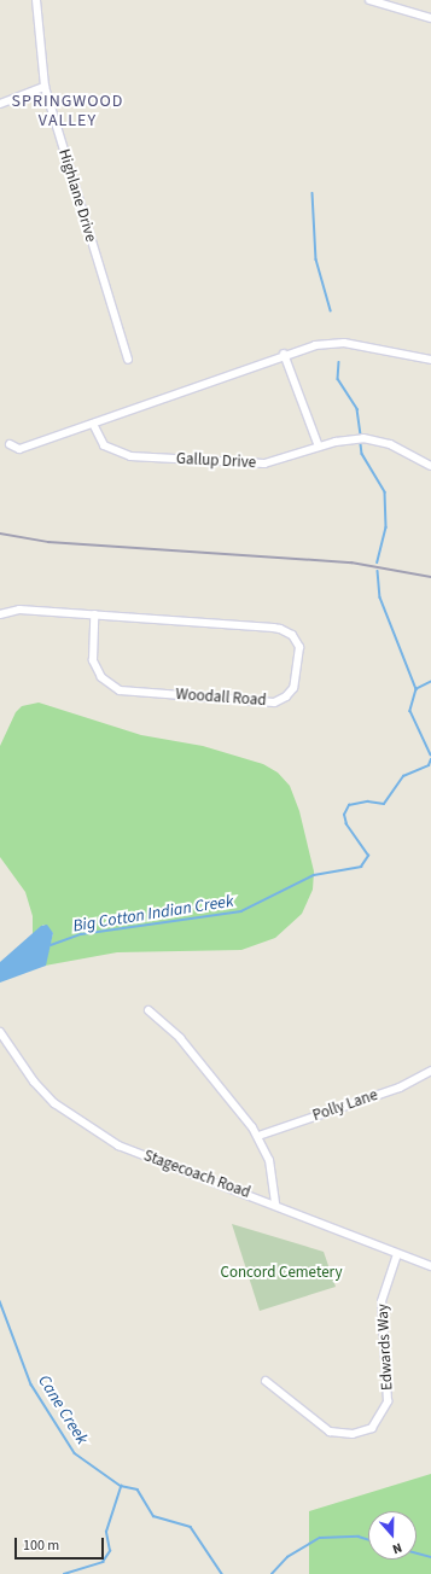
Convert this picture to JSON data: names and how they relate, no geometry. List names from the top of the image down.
{
  "streets": {
    "street": [
      "Highlane Drive",
      "Gallup Drive",
      "Woodall Road",
      "Polly Lane",
      "Stagecoach Road",
      "Edwards Way"
    ]
  },
  "crossings": [
    ["Stagecoach Road", "Edwards Way"]
  ],
  "districts": ["SPRINGWOOD VALLEY"],
  "water": ["Big Cotton Indian Creek", "Cane Creek"],
  "parks": ["Concord Cemetery"],
  "scale_bar": "100 m",
  "north": "bottom"
}
